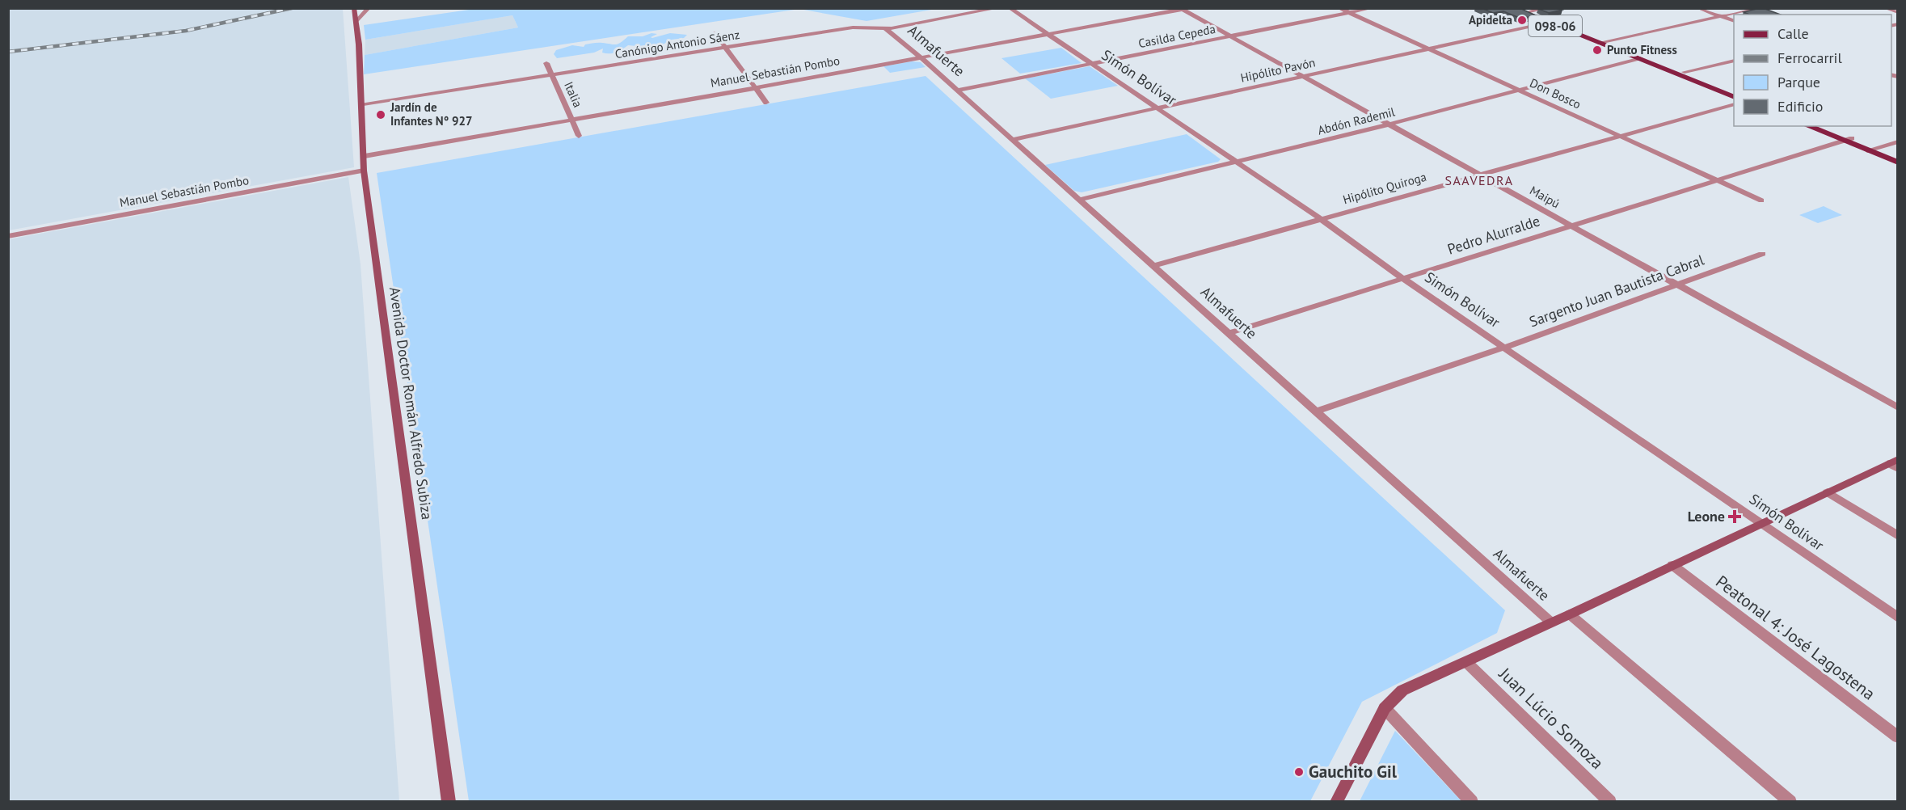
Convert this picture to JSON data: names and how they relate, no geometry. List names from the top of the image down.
{
  "streets": {
    "main road": ["098-06", "Avenida Doctor Román Alfredo Subiza"],
    "street": [
      "Casilda Cepeda",
      "Canónigo Antonio Sáenz",
      "Almafuerte",
      "Hipólito Pavón",
      "Manuel Sebastián Pombo",
      "Simón Bolívar",
      "Don Bosco",
      "Italia",
      "Abdón Rademil",
      "Hipólito Quiroga",
      "Maipú",
      "Pedro Alurralde",
      "Sargento Juan Bautista Cabral",
      "Peatonal 4: José Lagostena",
      "Juan Lúcio Somoza"
    ]
  },
  "crossings": [
    ["098-06", "Hipólito Pavón"],
    ["098-06", "Abdón Rademil"],
    ["Casilda Cepeda", "Almafuerte"],
    ["Casilda Cepeda", "Simón Bolívar"],
    ["Casilda Cepeda", "Don Bosco"],
    ["Casilda Cepeda", "Maipú"],
    ["Canónigo Antonio Sáenz", "Almafuerte"],
    ["Canónigo Antonio Sáenz", "Italia"],
    ["Canónigo Antonio Sáenz", "Avenida Doctor Román Alfredo Subiza"],
    ["Almafuerte", "Hipólito Pavón"],
    ["Almafuerte", "Manuel Sebastián Pombo"],
    ["Almafuerte", "Abdón Rademil"],
    ["Almafuerte", "Hipólito Quiroga"],
    ["Almafuerte", "Pedro Alurralde"],
    ["Almafuerte", "Sargento Juan Bautista Cabral"],
    ["Hipólito Pavón", "Simón Bolívar"],
    ["Hipólito Pavón", "Don Bosco"],
    ["Hipólito Pavón", "Maipú"],
    ["Manuel Sebastián Pombo", "Simón Bolívar"],
    ["Manuel Sebastián Pombo", "Italia"],
    ["Manuel Sebastián Pombo", "Maipú"],
    ["Manuel Sebastián Pombo", "Avenida Doctor Román Alfredo Subiza"],
    ["Simón Bolívar", "Abdón Rademil"],
    ["Simón Bolívar", "Hipólito Quiroga"],
    ["Simón Bolívar", "Pedro Alurralde"],
    ["Simón Bolívar", "Sargento Juan Bautista Cabral"],
    ["Don Bosco", "Abdón Rademil"],
    ["Don Bosco", "Hipólito Quiroga"],
    ["Don Bosco", "Pedro Alurralde"],
    ["Abdón Rademil", "Maipú"],
    ["Hipólito Quiroga", "Maipú"],
    ["Maipú", "Pedro Alurralde"],
    ["Maipú", "Sargento Juan Bautista Cabral"]
  ],
  "districts": ["SAAVEDRA"],
  "places": {
    "other": [
      "Apidelta",
      "Punto Fitness",
      "Jardín de Infantes N° 927",
      "Gauchito Gil"
    ],
    "health": ["Leone"]
  },
  "legend": [
    "Calle",
    "Ferrocarril",
    "Parque",
    "Edificio"
  ]
}
